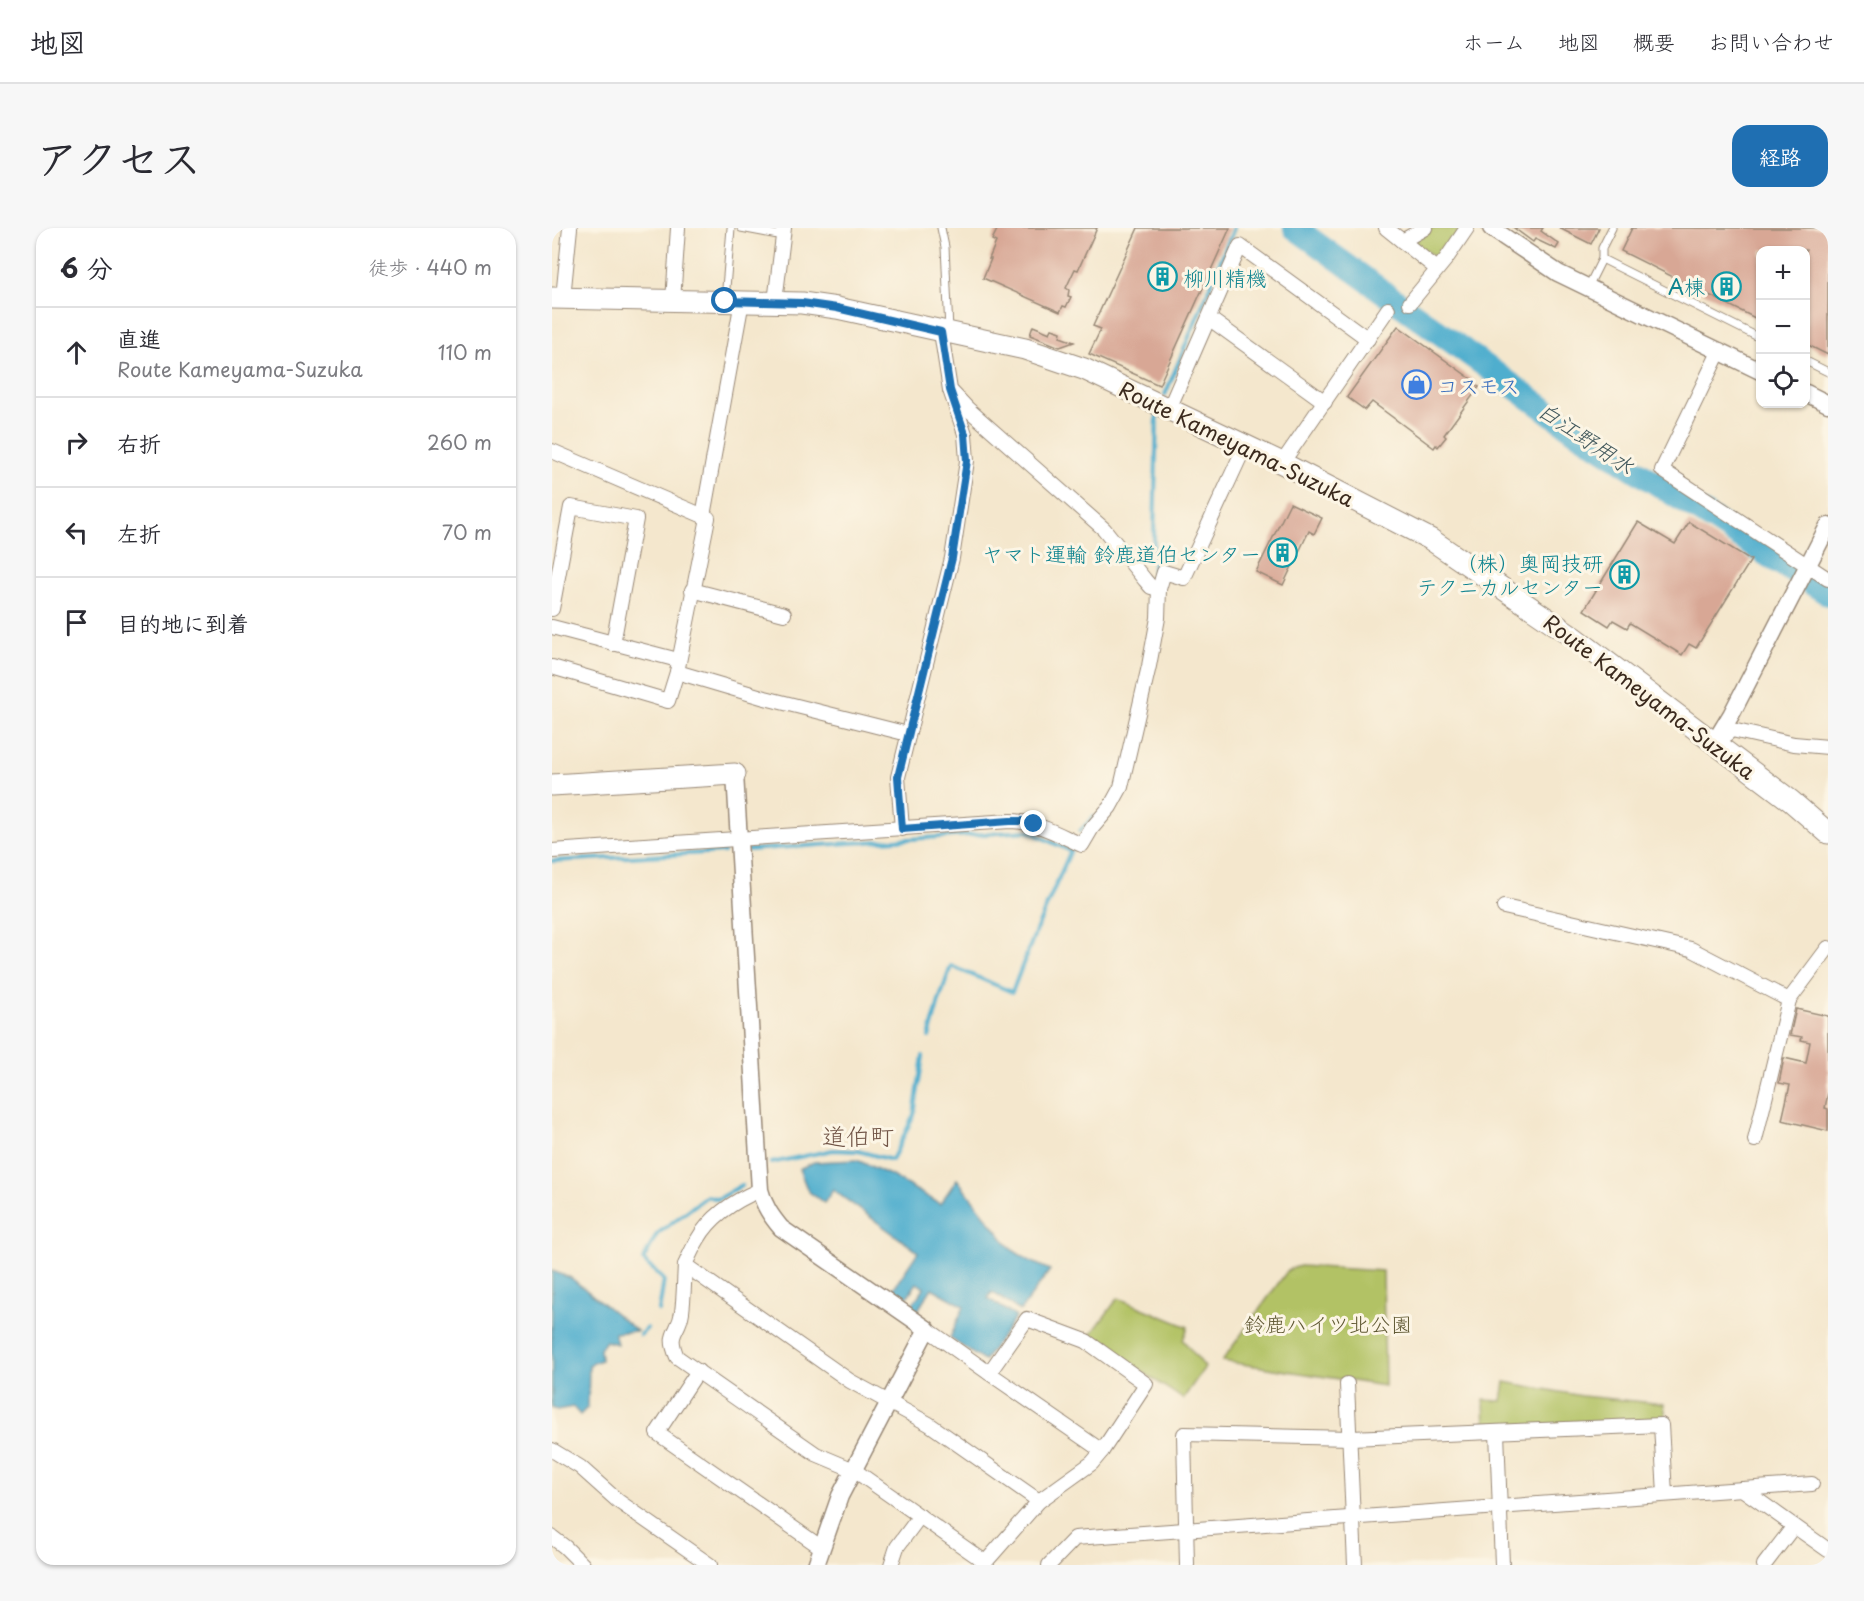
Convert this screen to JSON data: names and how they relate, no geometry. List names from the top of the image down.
{
  "streets": {
    "main road": ["Route Kameyama-Suzuka"]
  },
  "districts": ["道伯町"],
  "water": ["白江野用水"],
  "parks": ["鈴鹿ハイツ北公園"],
  "places": {
    "building": [
      "柳川精機",
      "A棟",
      "ヤマト運輸 鈴鹿道伯センター",
      "（株）奥岡技研 テクニカルセンター"
    ],
    "shop": ["コスモス"]
  },
  "page": {
    "header": "地図",
    "nav": [
      "ホーム",
      "地図",
      "概要",
      "お問い合わせ"
    ],
    "title": "アクセス",
    "buttons": "経路",
    "heading": ["6 分", "徒歩 · 440 m"],
    "map_buttons": ["+", "−"],
    "list": [
      ["直進", "Route Kameyama-Suzuka", "110 m"],
      ["右折", "260 m"],
      ["左折", "70 m"],
      "目的地に到着"
    ]
  }
}
